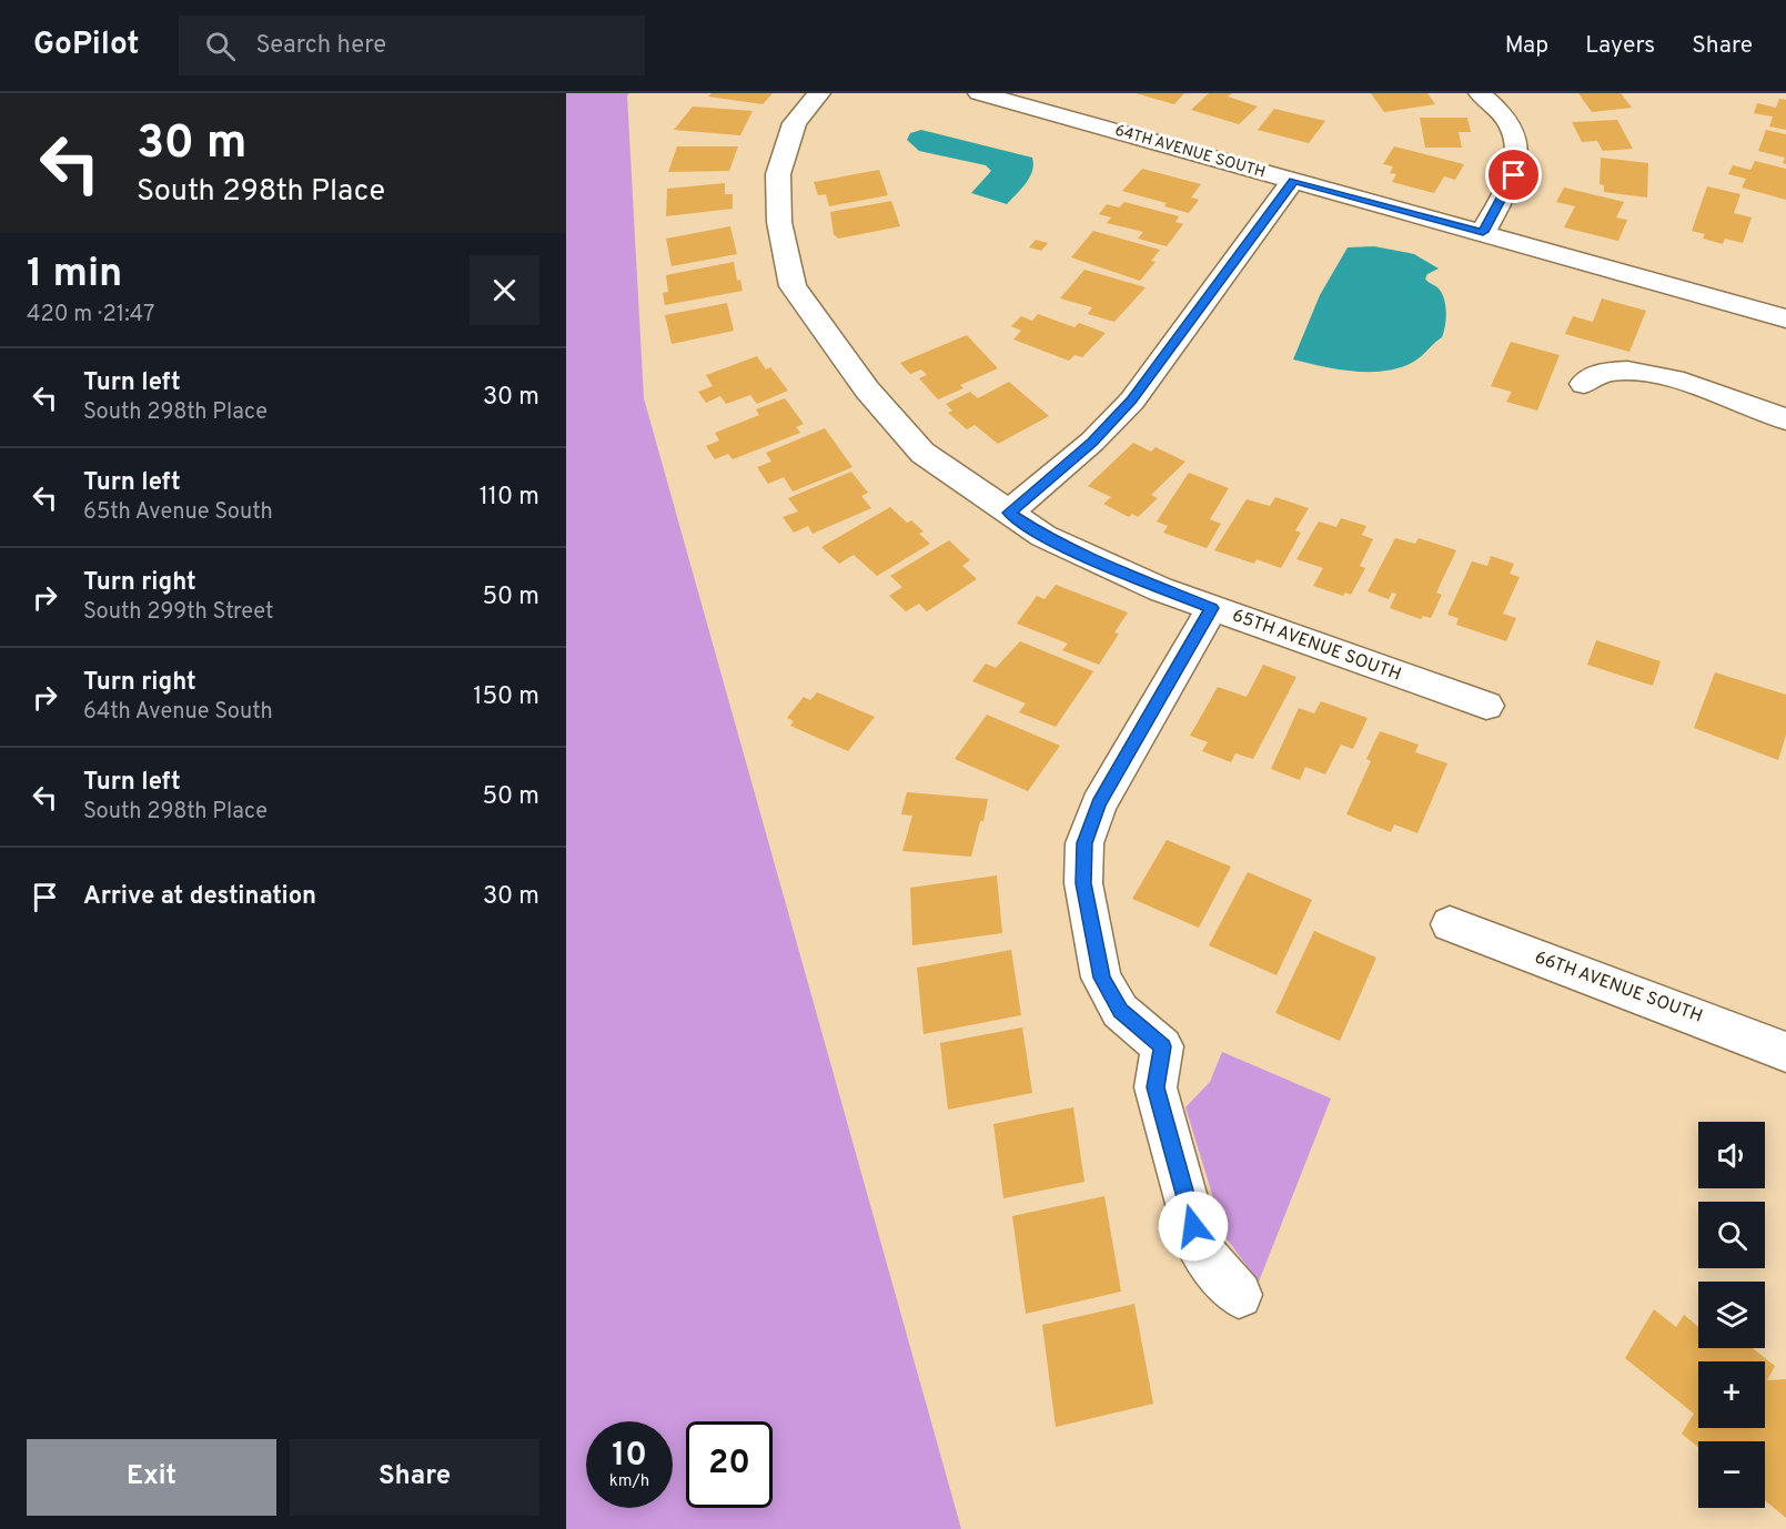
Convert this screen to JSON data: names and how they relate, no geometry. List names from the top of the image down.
{
  "streets": {
    "street": ["64TH AVENUE SOUTH", "65TH AVENUE SOUTH", "66TH AVENUE SOUTH"]
  },
  "page": {
    "header": "GoPilot",
    "search": "Search here",
    "nav": ["Map", "Layers", "Share"],
    "turn": ["30 m", "South 298th Place"],
    "heading": ["1 min", "420 m · 21:47"],
    "list": [
      {
        "name": "Turn left",
        "note": "South 298th Place",
        "value": "30 m"
      },
      {
        "name": "Turn left",
        "note": "65th Avenue South",
        "value": "110 m"
      },
      {
        "name": "Turn right",
        "note": "South 299th Street",
        "value": "50 m"
      },
      {
        "name": "Turn right",
        "note": "64th Avenue South",
        "value": "150 m"
      },
      {
        "name": "Turn left",
        "note": "South 298th Place",
        "value": "50 m"
      },
      {
        "name": "Arrive at destination",
        "value": "30 m"
      }
    ],
    "map_buttons": ["+", "−"],
    "speed": "10 km/h",
    "limit": "20",
    "buttons": ["Exit", "Share"]
  }
}
